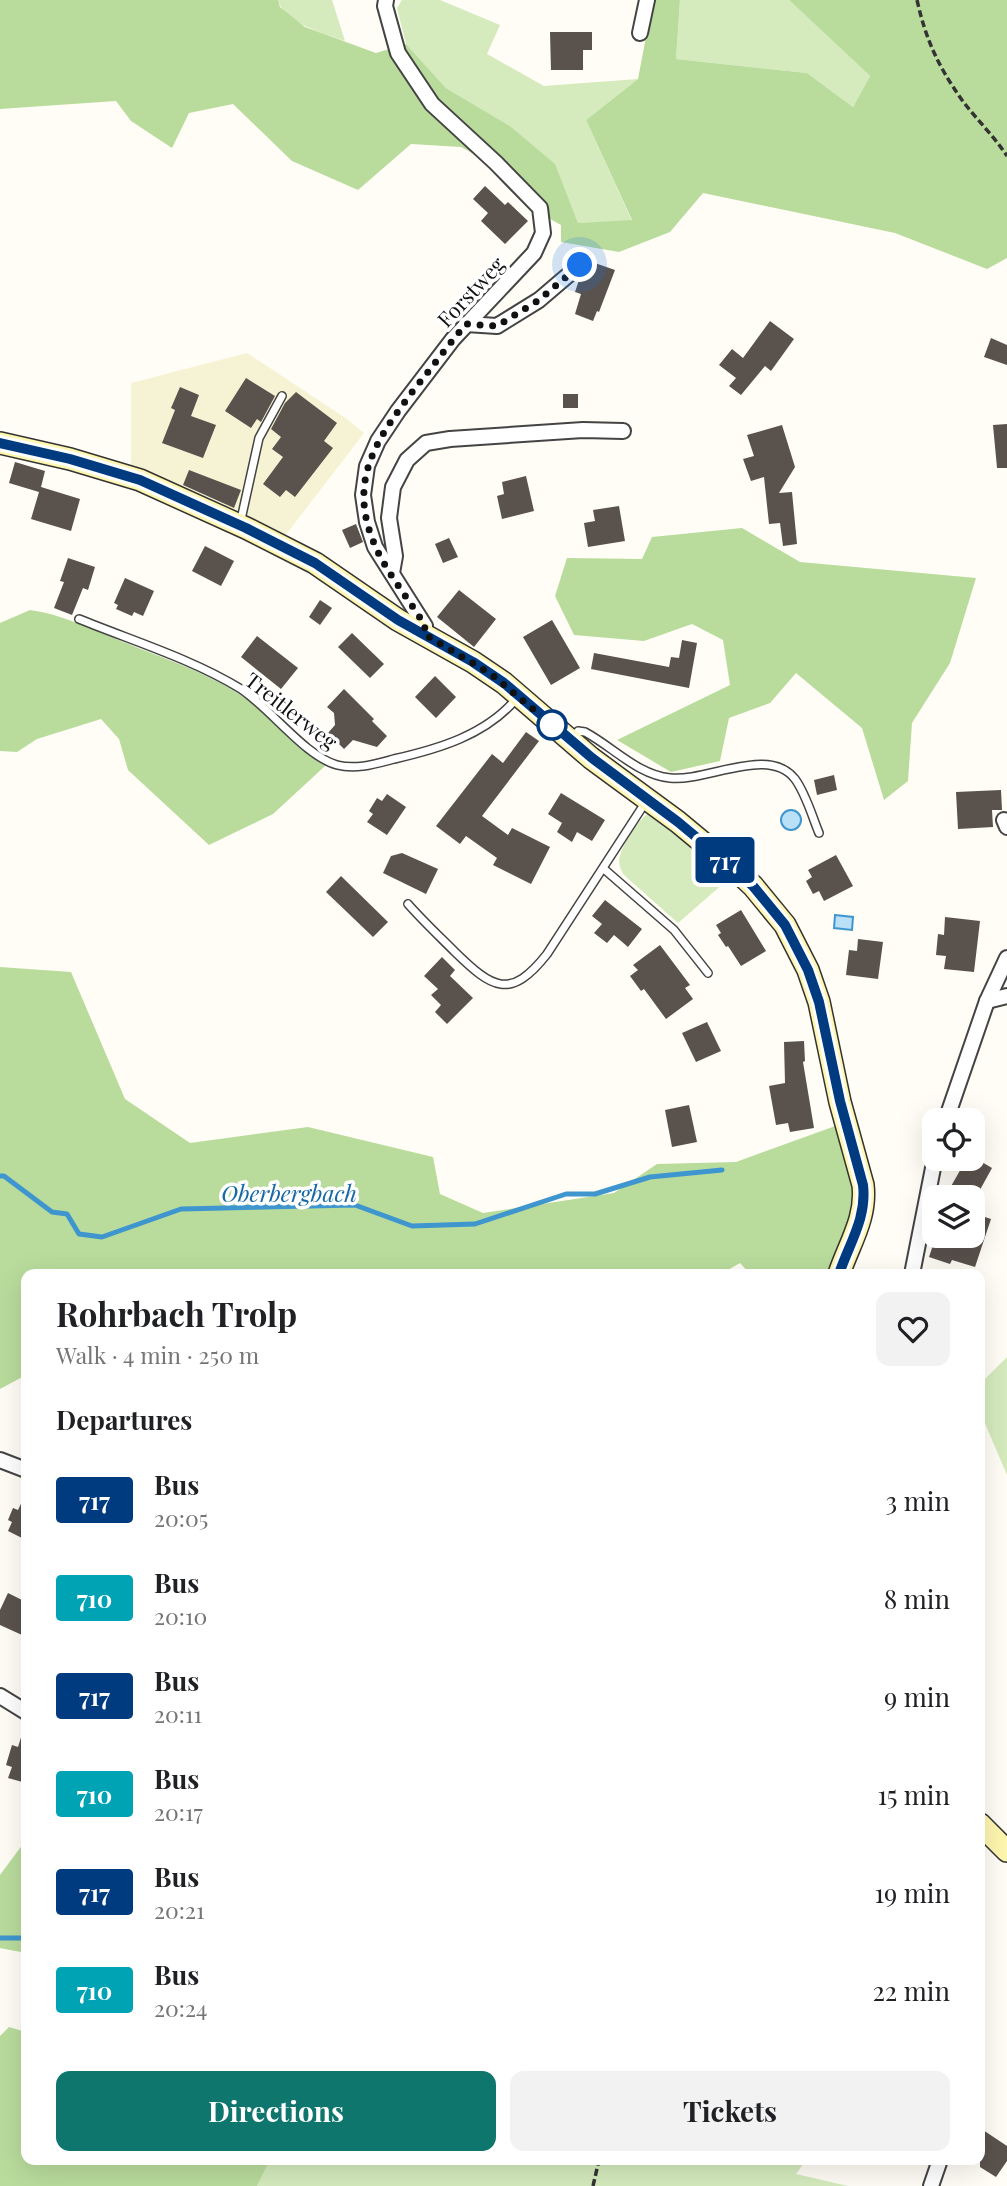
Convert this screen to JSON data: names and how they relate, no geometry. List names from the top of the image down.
{
  "streets": {
    "street": ["Forstweg"],
    "lane": ["Treitlerweg"]
  },
  "water": ["Oberbergbach"],
  "lines": ["bus line 717"],
  "page": {
    "on_map": "717",
    "heading": [
      ["Rohrbach Trolp", "Walk · 4 min · 250 m"],
      "Departures"
    ],
    "list": [
      {
        "mark": "717",
        "name": "Bus",
        "note": "20:05",
        "value": "3 min"
      },
      {
        "mark": "710",
        "name": "Bus",
        "note": "20:10",
        "value": "8 min"
      },
      {
        "mark": "717",
        "name": "Bus",
        "note": "20:11",
        "value": "9 min"
      },
      {
        "mark": "710",
        "name": "Bus",
        "note": "20:17",
        "value": "15 min"
      },
      {
        "mark": "717",
        "name": "Bus",
        "note": "20:21",
        "value": "19 min"
      },
      {
        "mark": "710",
        "name": "Bus",
        "note": "20:24",
        "value": "22 min"
      }
    ],
    "buttons": ["Directions", "Tickets"]
  }
}
